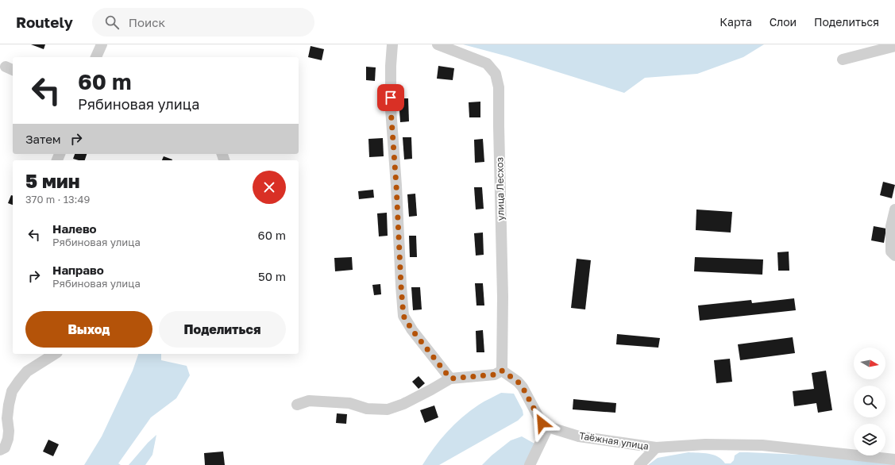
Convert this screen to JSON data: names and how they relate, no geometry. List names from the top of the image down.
{
  "streets": {
    "street": ["улица Лесхоз", "Таёжная улица"]
  },
  "north": "right",
  "page": {
    "header": "Routely",
    "search": "Поиск",
    "nav": ["Карта", "Слои", "Поделиться"],
    "turn": ["60 m", "Рябиновая улица"],
    "then": "Затем",
    "heading": ["5 мин", "370 m · 13:49"],
    "list": [
      {
        "name": "Налево",
        "note": "Рябиновая улица",
        "value": "60 m"
      },
      {
        "name": "Направо",
        "note": "Рябиновая улица",
        "value": "50 m"
      }
    ],
    "buttons": ["Выход", "Поделиться"]
  }
}
